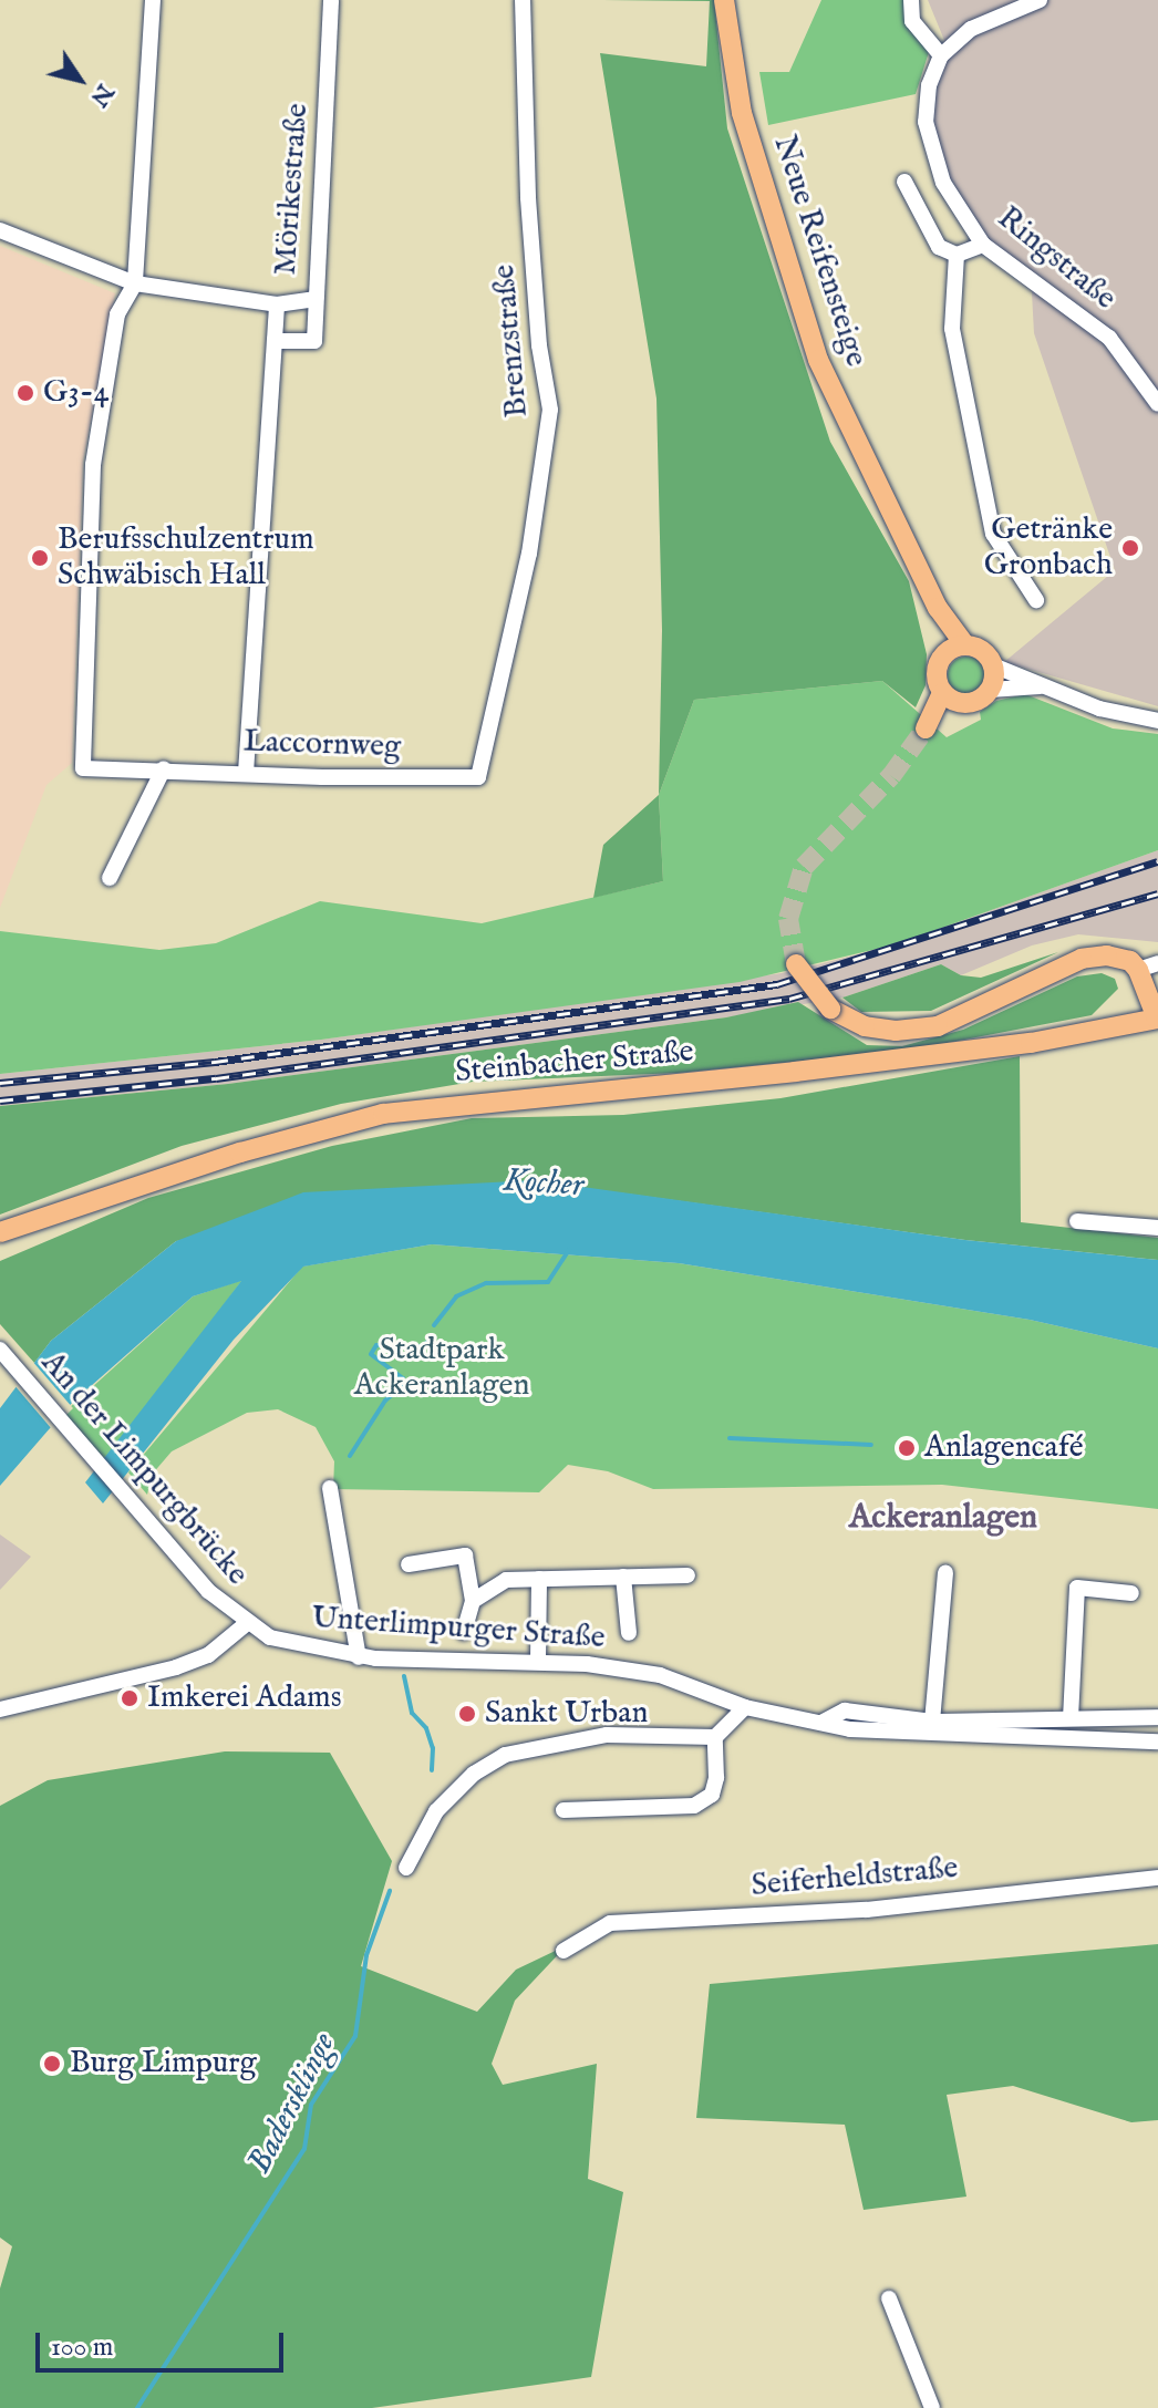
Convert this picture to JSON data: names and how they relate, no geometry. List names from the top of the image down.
{
  "streets": {
    "main road": ["Neue Reifensteige", "Steinbacher Straße"],
    "street": [
      "Mörikestraße",
      "Ringstraße",
      "Brenzstraße",
      "Laccornweg",
      "An der Limpurgbrücke",
      "Unterlimpurger Straße",
      "Seiferheldstraße"
    ]
  },
  "crossings": [
    ["Mörikestraße", "Laccornweg"],
    ["Brenzstraße", "Laccornweg"],
    ["An der Limpurgbrücke", "Unterlimpurger Straße"]
  ],
  "districts": ["Ackeranlagen"],
  "water": ["Kocher", "Badersklinge"],
  "parks": ["Stadtpark Ackeranlagen"],
  "places": [
    "G3-4",
    "Getränke Gronbach",
    "Berufsschulzentrum Schwäbisch Hall",
    "Anlagencafé",
    "Imkerei Adams",
    "Sankt Urban",
    "Burg Limpurg"
  ],
  "scale_bar": "100 m",
  "north": "bottom right"
}
